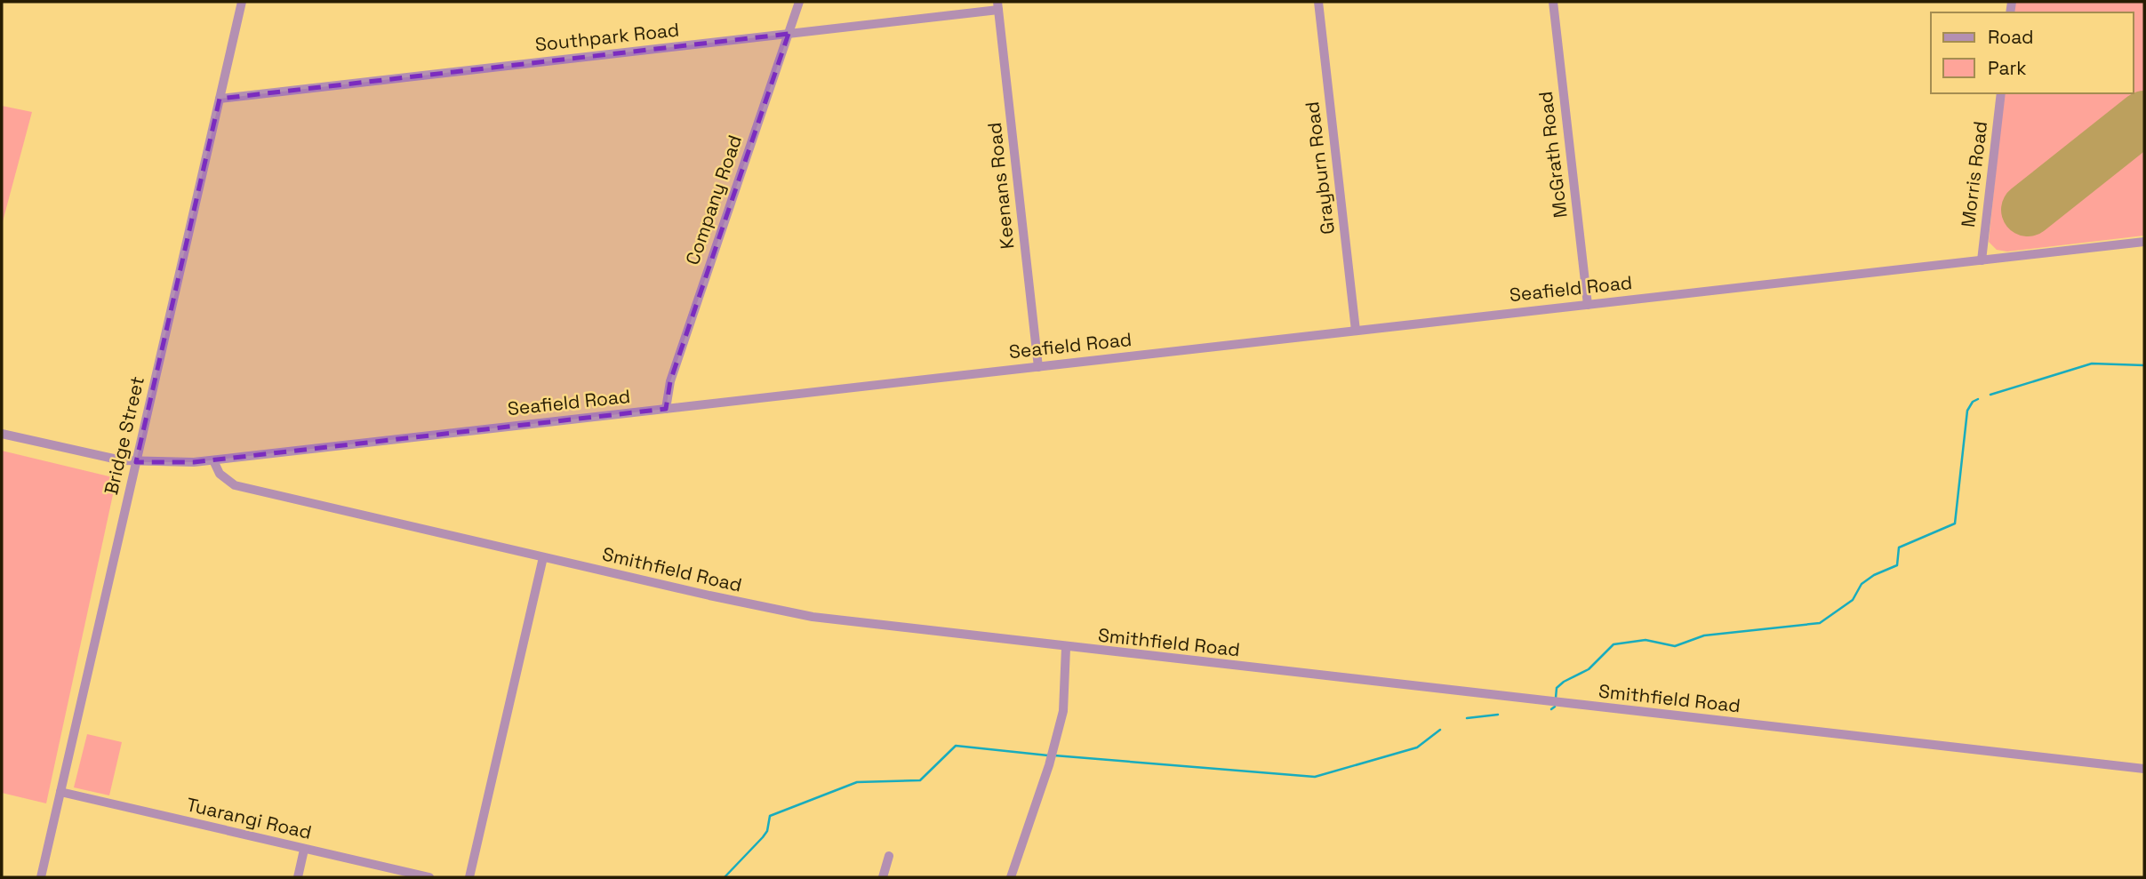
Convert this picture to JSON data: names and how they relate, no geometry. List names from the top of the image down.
{
  "streets": {
    "street": [
      "Southpark Road",
      "McGrath Road",
      "Grayburn Road",
      "Morris Road",
      "Keenans Road",
      "Company Road",
      "Seafield Road",
      "Bridge Street",
      "Smithfield Road",
      "Tuarangi Road"
    ]
  },
  "crossings": [
    ["Southpark Road", "Keenans Road"],
    ["Southpark Road", "Company Road"],
    ["Southpark Road", "Bridge Street"],
    ["McGrath Road", "Seafield Road"],
    ["Grayburn Road", "Seafield Road"],
    ["Morris Road", "Seafield Road"],
    ["Keenans Road", "Seafield Road"],
    ["Company Road", "Seafield Road"],
    ["Seafield Road", "Bridge Street"],
    ["Seafield Road", "Smithfield Road"],
    ["Bridge Street", "Tuarangi Road"]
  ],
  "legend": ["Road", "Park"]
}
